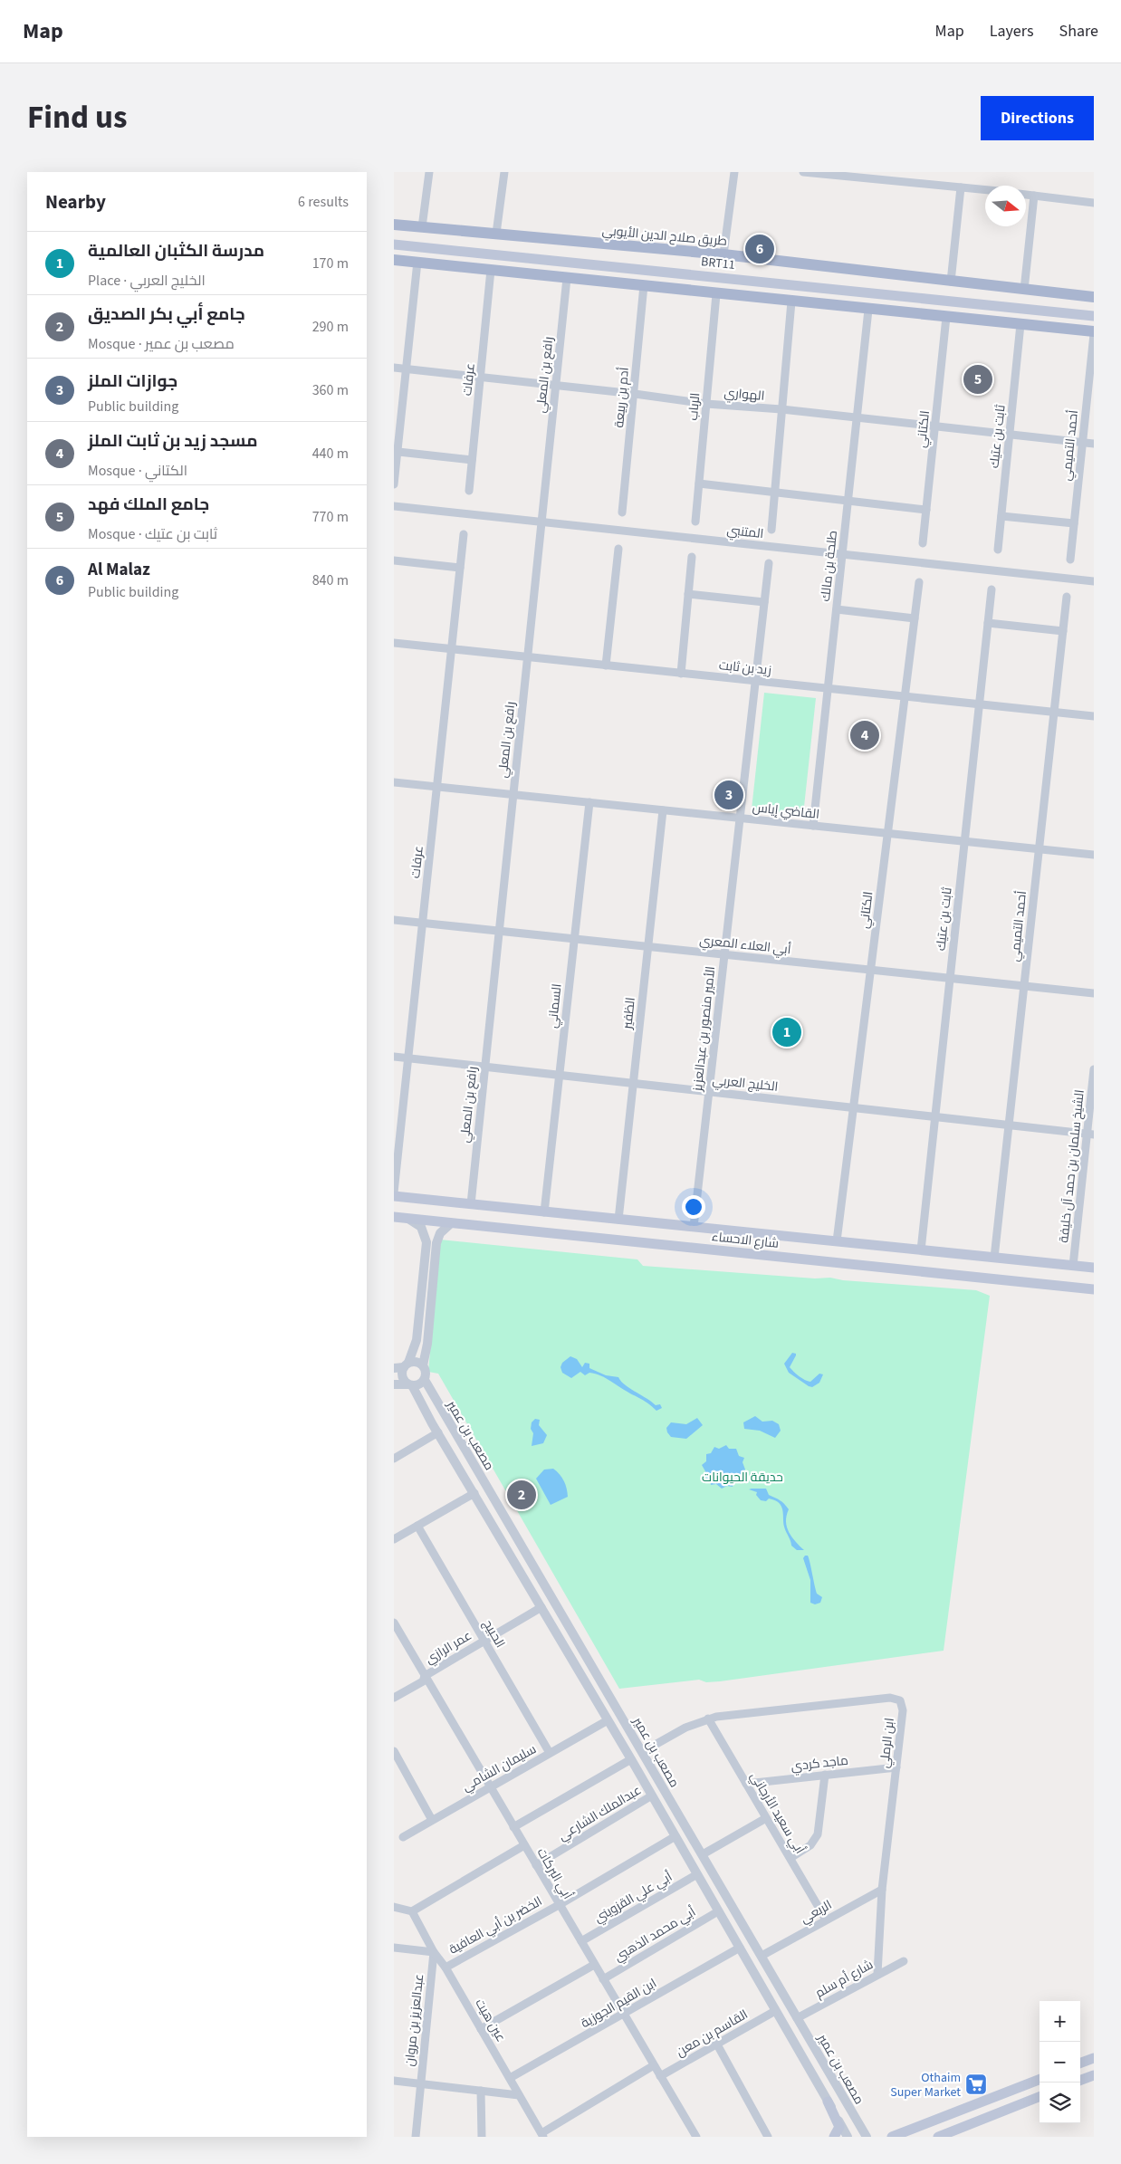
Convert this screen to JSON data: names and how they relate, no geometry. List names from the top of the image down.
{
  "streets": {
    "main road": ["طريق صلاح الدين الأيوبي", "BRT11", "شارع الاحساء"],
    "street": [
      "رافع بن المعلي",
      "عرفات",
      "الهواري",
      "أدم بن ربيعة",
      "الرباب",
      "الكتاني",
      "ثابت بن عتيك",
      "أحمد التميمي",
      "المتنبي",
      "طلحة بن مالك",
      "زيد بن ثابت",
      "القاضي إياس",
      "أبي العلاء المعري",
      "السماني",
      "الظفير",
      "الأمير منصور بن عبدالعزيز",
      "الخليج العربي",
      "الشيخ سلمان بن حمد آل خليفة",
      "مصعب بن عمير",
      "الحبيج",
      "عمر الرازي",
      "ابن الرملي",
      "ماجد كردي",
      "سليمان الشامي",
      "عبدالملك الشارعي",
      "أبي سعيد الأرجاني",
      "أبي البركات",
      "أبي علي القزويني",
      "الربعي",
      "الخضر بن أبي العافية",
      "أبي محمد الذهبي",
      "شارع أم سلم",
      "ابن القيم الجوزية",
      "عبدالعزيز بن مروان",
      "عين هيت",
      "القاسم بن معن"
    ]
  },
  "crossings": [
    ["رافع بن المعلي", "الهواري"],
    ["رافع بن المعلي", "المتنبي"],
    ["رافع بن المعلي", "زيد بن ثابت"],
    ["رافع بن المعلي", "القاضي إياس"],
    ["رافع بن المعلي", "أبي العلاء المعري"],
    ["رافع بن المعلي", "الخليج العربي"],
    ["رافع بن المعلي", "شارع الاحساء"],
    ["عرفات", "الهواري"],
    ["عرفات", "زيد بن ثابت"],
    ["عرفات", "القاضي إياس"],
    ["عرفات", "أبي العلاء المعري"],
    ["عرفات", "الخليج العربي"],
    ["الهواري", "أدم بن ربيعة"],
    ["الهواري", "الرباب"],
    ["الهواري", "الكتاني"],
    ["الهواري", "ثابت بن عتيك"],
    ["الهواري", "أحمد التميمي"],
    ["الهواري", "طلحة بن مالك"],
    ["الكتاني", "زيد بن ثابت"],
    ["الكتاني", "القاضي إياس"],
    ["الكتاني", "أبي العلاء المعري"],
    ["الكتاني", "الخليج العربي"],
    ["الكتاني", "شارع الاحساء"],
    ["ثابت بن عتيك", "زيد بن ثابت"],
    ["ثابت بن عتيك", "القاضي إياس"],
    ["ثابت بن عتيك", "أبي العلاء المعري"],
    ["ثابت بن عتيك", "الخليج العربي"],
    ["ثابت بن عتيك", "شارع الاحساء"],
    ["أحمد التميمي", "زيد بن ثابت"],
    ["أحمد التميمي", "القاضي إياس"],
    ["أحمد التميمي", "أبي العلاء المعري"],
    ["أحمد التميمي", "الخليج العربي"],
    ["أحمد التميمي", "شارع الاحساء"],
    ["المتنبي", "طلحة بن مالك"],
    ["طلحة بن مالك", "زيد بن ثابت"],
    ["طلحة بن مالك", "القاضي إياس"],
    ["زيد بن ثابت", "الأمير منصور بن عبدالعزيز"],
    ["القاضي إياس", "السماني"],
    ["القاضي إياس", "الظفير"],
    ["القاضي إياس", "الأمير منصور بن عبدالعزيز"],
    ["أبي العلاء المعري", "السماني"],
    ["أبي العلاء المعري", "الظفير"],
    ["أبي العلاء المعري", "الأمير منصور بن عبدالعزيز"],
    ["السماني", "الخليج العربي"],
    ["السماني", "شارع الاحساء"],
    ["الظفير", "الخليج العربي"],
    ["الظفير", "شارع الاحساء"],
    ["الأمير منصور بن عبدالعزيز", "الخليج العربي"],
    ["الأمير منصور بن عبدالعزيز", "شارع الاحساء"],
    ["الخليج العربي", "الشيخ سلمان بن حمد آل خليفة"],
    ["الشيخ سلمان بن حمد آل خليفة", "شارع الاحساء"],
    ["شارع الاحساء", "مصعب بن عمير"],
    ["مصعب بن عمير", "عمر الرازي"],
    ["مصعب بن عمير", "ابن الرملي"],
    ["مصعب بن عمير", "سليمان الشامي"],
    ["مصعب بن عمير", "عبدالملك الشارعي"],
    ["مصعب بن عمير", "أبي علي القزويني"],
    ["مصعب بن عمير", "الربعي"],
    ["مصعب بن عمير", "الخضر بن أبي العافية"],
    ["مصعب بن عمير", "أبي محمد الذهبي"],
    ["مصعب بن عمير", "شارع أم سلم"],
    ["مصعب بن عمير", "ابن القيم الجوزية"],
    ["مصعب بن عمير", "القاسم بن معن"],
    ["الحبيج", "عمر الرازي"],
    ["الحبيج", "سليمان الشامي"],
    ["عمر الرازي", "أبي البركات"],
    ["ابن الرملي", "ماجد كردي"],
    ["ابن الرملي", "أبي سعيد الأرجاني"],
    ["ابن الرملي", "الربعي"],
    ["ابن الرملي", "شارع أم سلم"],
    ["ماجد كردي", "أبي سعيد الأرجاني"],
    ["سليمان الشامي", "أبي البركات"],
    ["عبدالملك الشارعي", "أبي البركات"],
    ["أبي سعيد الأرجاني", "الربعي"],
    ["أبي البركات", "أبي علي القزويني"],
    ["أبي البركات", "الخضر بن أبي العافية"],
    ["أبي البركات", "أبي محمد الذهبي"],
    ["أبي البركات", "ابن القيم الجوزية"],
    ["أبي البركات", "القاسم بن معن"],
    ["الخضر بن أبي العافية", "عين هيت"],
    ["ابن القيم الجوزية", "عين هيت"],
    ["عبدالعزيز بن مروان", "عين هيت"]
  ],
  "parks": ["حديقة الحيوانات"],
  "places": {
    "supermarket": ["Othaim Super Market"]
  },
  "north": "right",
  "page": {
    "header": "Map",
    "nav": ["Map", "Layers", "Share"],
    "title": "Find us",
    "buttons": "Directions",
    "heading": ["Nearby", "6 results"],
    "list": [
      {
        "mark": "1",
        "name": "مدرسة الكثبان العالمية",
        "note": "Place · الخليج العربي",
        "value": "170 m"
      },
      {
        "mark": "2",
        "name": "جامع أبي بكر الصديق",
        "note": "Mosque · مصعب بن عمير",
        "value": "290 m"
      },
      {
        "mark": "3",
        "name": "جوازات الملز",
        "note": "Public building",
        "value": "360 m"
      },
      {
        "mark": "4",
        "name": "مسجد زيد بن ثابت الملز",
        "note": "Mosque · الكتاني",
        "value": "440 m"
      },
      {
        "mark": "5",
        "name": "جامع الملك فهد",
        "note": "Mosque · ثابت بن عتيك",
        "value": "770 m"
      },
      {
        "mark": "6",
        "name": "Al Malaz",
        "note": "Public building",
        "value": "840 m"
      }
    ],
    "pins": [
      "6",
      "5",
      "4",
      "3",
      "1",
      "2"
    ],
    "map_buttons": ["+", "−"]
  }
}
